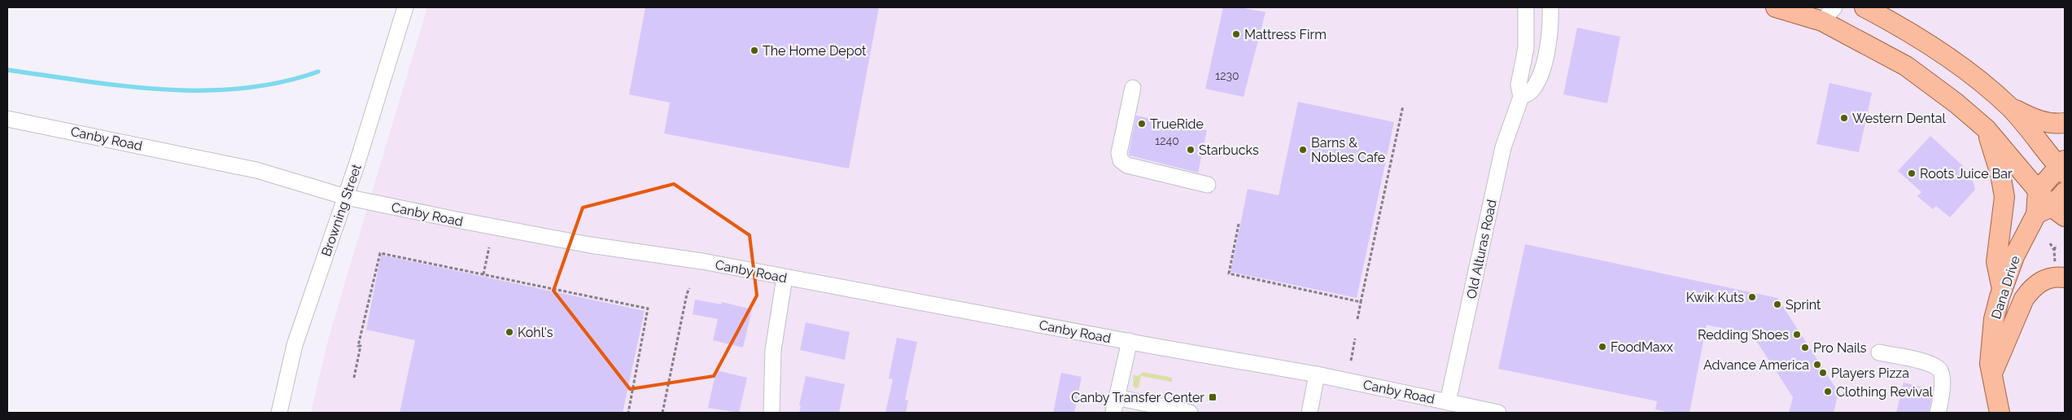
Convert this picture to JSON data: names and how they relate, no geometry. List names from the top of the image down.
{
  "streets": {
    "main road": ["Dana Drive"],
    "street": ["Canby Road", "Browning Street", "Old Alturas Road"]
  },
  "crossings": [
    ["Canby Road", "Browning Street"],
    ["Canby Road", "Old Alturas Road"]
  ],
  "places": {
    "other": [
      "Mattress Firm",
      "The Home Depot",
      "Western Dental",
      "TrueRide",
      "Starbucks",
      "Barns & Nobles Cafe",
      "Roots Juice Bar",
      "Kwik Kuts",
      "Sprint",
      "Kohl's",
      "Redding Shoes",
      "FoodMaxx",
      "Pro Nails",
      "Advance America",
      "Players Pizza",
      "Clothing Revival"
    ],
    "transit": ["Canby Transfer Center"]
  },
  "house_numbers": ["1230", "1240"]
}
